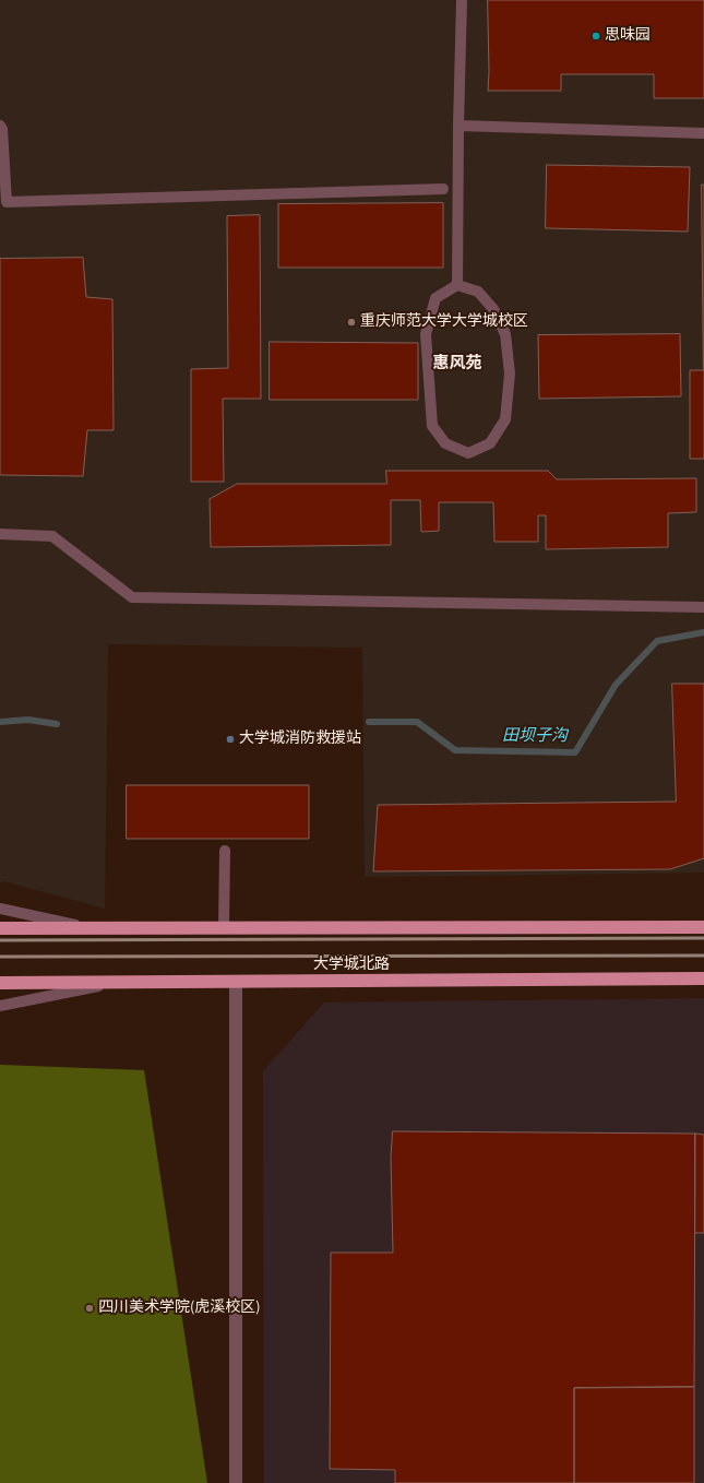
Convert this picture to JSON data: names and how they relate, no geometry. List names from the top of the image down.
{
  "streets": {
    "main road": ["大学城北路"]
  },
  "districts": ["惠风苑"],
  "water": ["田坝子沟"],
  "places": [
    "思味园",
    "重庆师范大学大学城校区",
    "大学城消防救援站",
    "四川美术学院(虎溪校区)"
  ]
}
